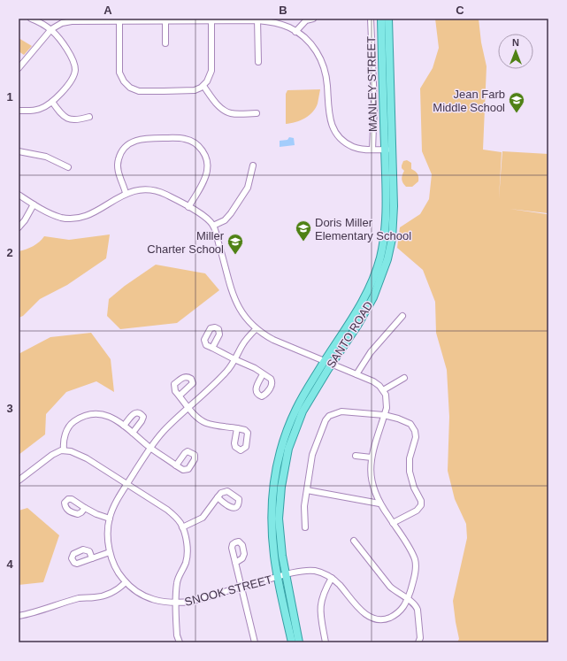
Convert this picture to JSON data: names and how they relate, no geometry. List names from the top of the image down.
{
  "streets": {
    "main road": ["SANTO ROAD"],
    "street": ["MANLEY STREET", "SNOOK STREET"]
  },
  "crossings": [
    ["SANTO ROAD", "SNOOK STREET"]
  ],
  "places": {
    "school or university": ["Jean Farb Middle School", "Doris Miller Elementary School", "Miller Charter School"]
  },
  "north": "top",
  "grid": {
    "columns": ["A", "B", "C"],
    "rows": [
      "1",
      "2",
      "3",
      "4"
    ]
  }
}
